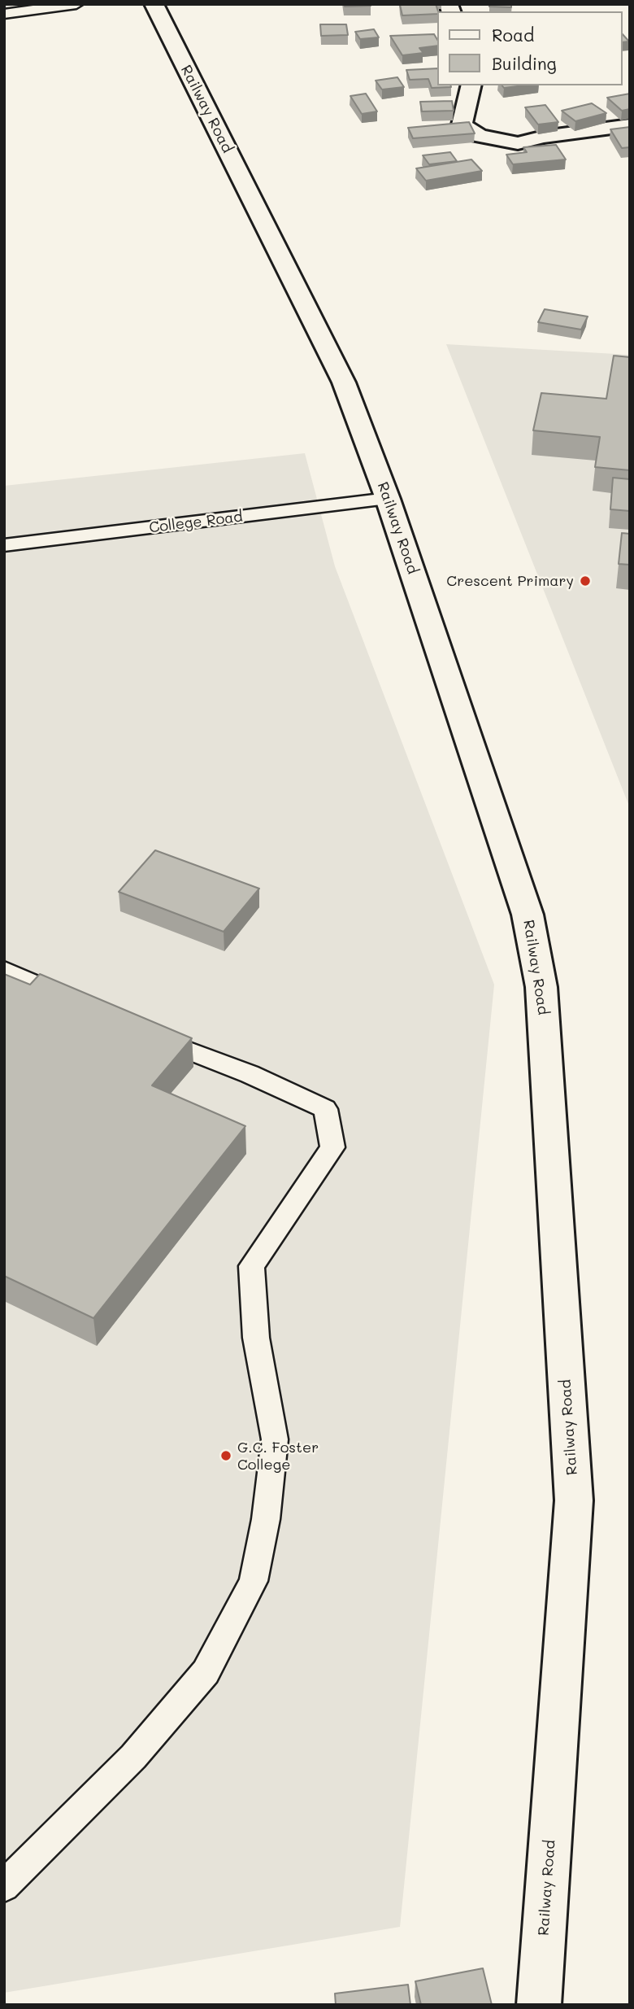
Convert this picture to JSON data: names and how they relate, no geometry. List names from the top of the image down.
{
  "streets": {
    "street": ["Railway Road"],
    "lane": ["College Road"]
  },
  "crossings": [
    ["Railway Road", "College Road"]
  ],
  "places": ["Crescent Primary", "G.C. Foster College"],
  "legend": ["Road", "Building"]
}
